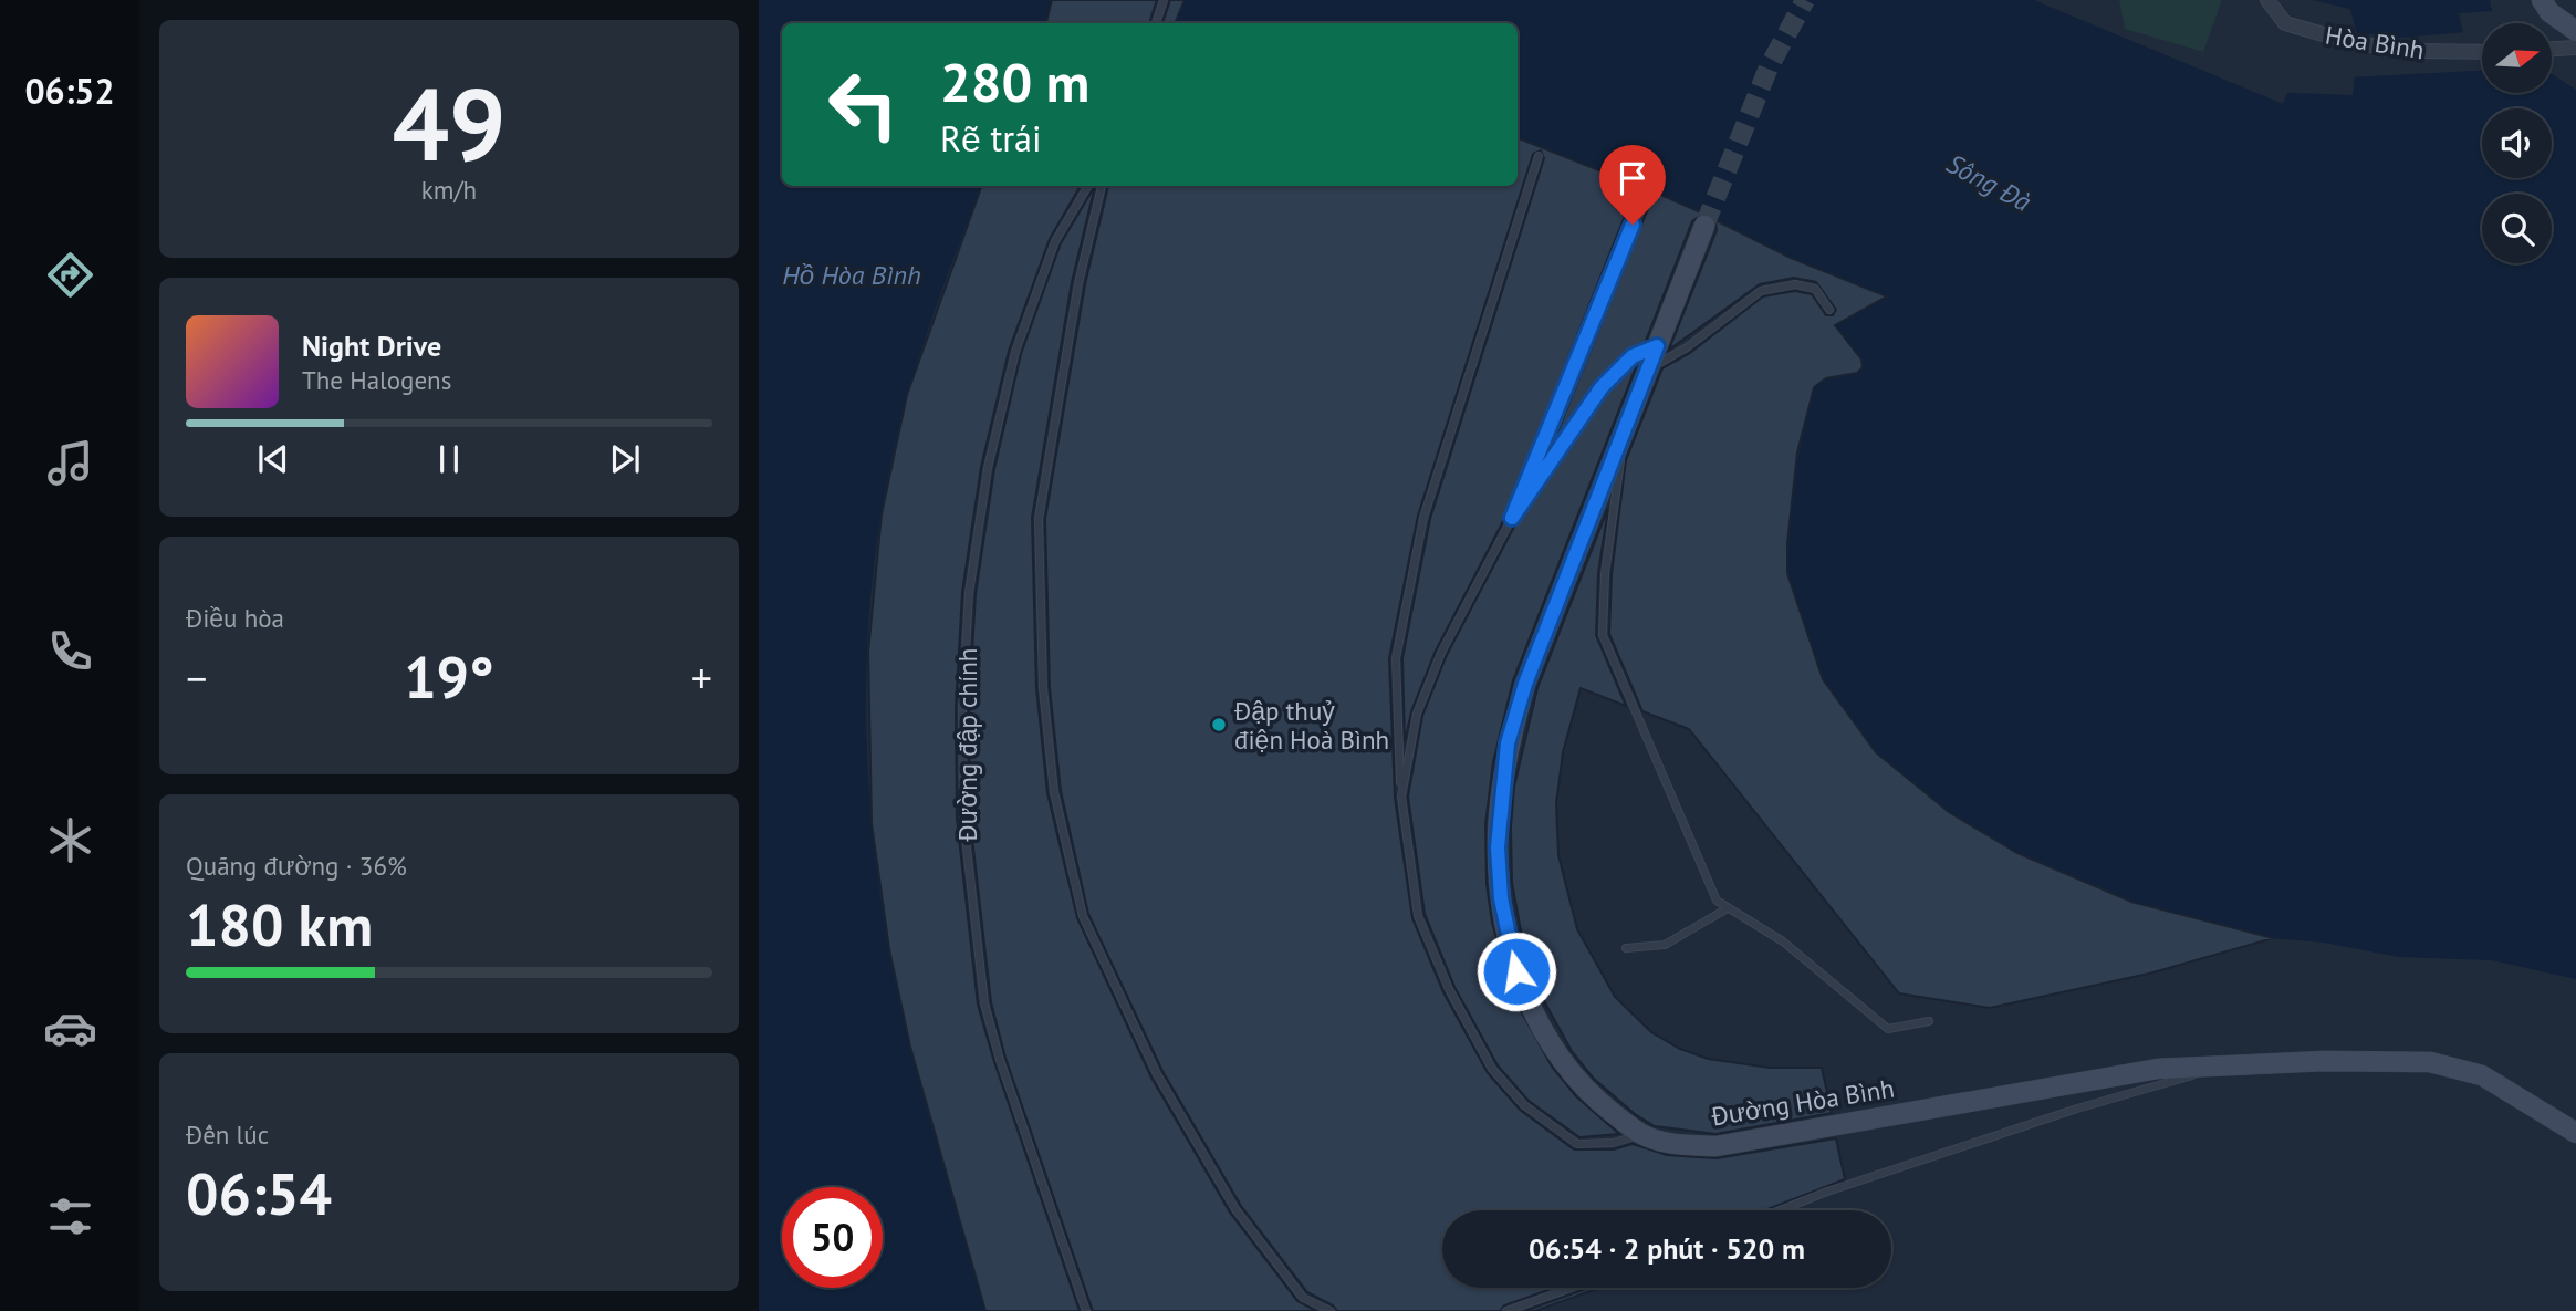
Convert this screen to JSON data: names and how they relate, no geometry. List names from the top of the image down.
{
  "streets": {
    "main road": ["Đường Hòa Bình"],
    "street": ["Hòa Bình"],
    "lane": ["Đường đập chính"]
  },
  "water": ["Sông Đà", "Hồ Hòa Bình"],
  "places": ["Đập thuỷ điện Hoà Bình"],
  "north": "right",
  "page": {
    "tabs": "06:52",
    "tile": [
      ["49", "km/h"],
      "Điều hòa",
      ["Quãng đường · 36%", "180 km"],
      ["Đến lúc", "06:54"]
    ],
    "turn": ["280 m", "Rẽ trái"],
    "song": ["Night Drive", "The Halogens"],
    "heat": ["−", "19°", "+"],
    "limit": "50",
    "trip": "06:54 · 2 phút · 520 m"
  }
}
